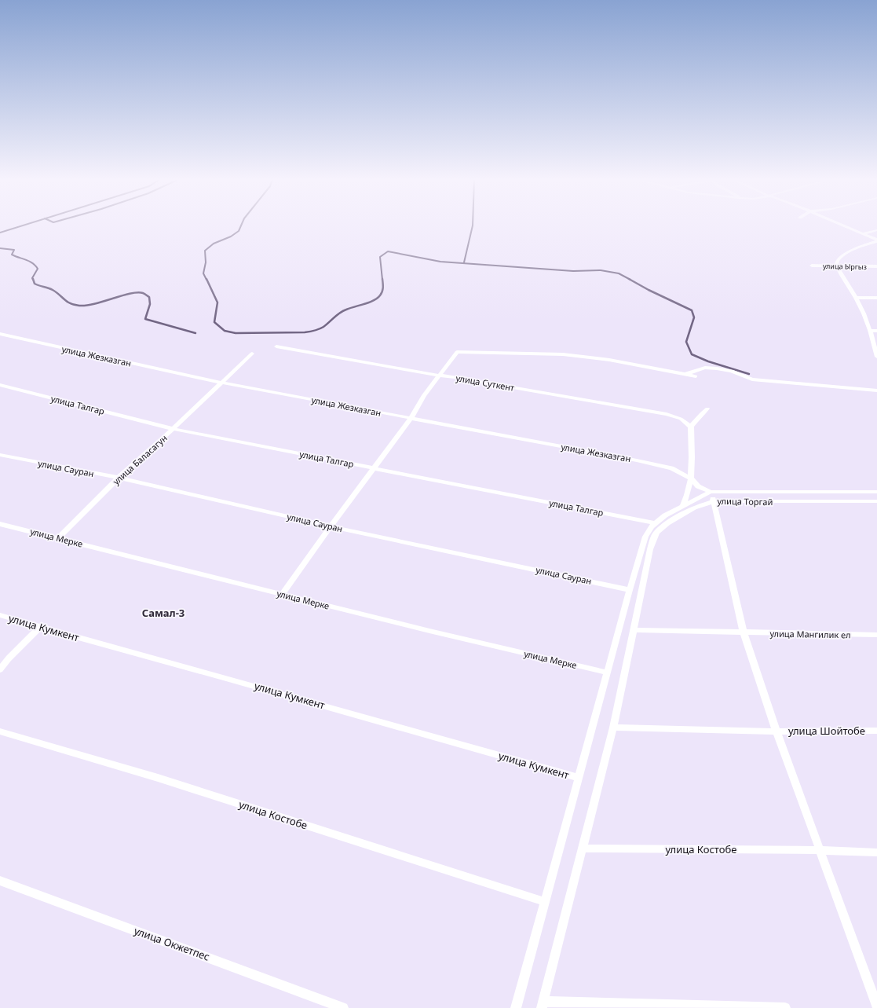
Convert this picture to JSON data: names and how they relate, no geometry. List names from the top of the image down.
{
  "streets": {
    "street": [
      "улица Ыргыз",
      "улица Жезказган",
      "улица Суткент",
      "улица Талгар",
      "улица Баласагун",
      "улица Сауран",
      "улица Торгай",
      "улица Мерке",
      "улица Кумкент",
      "улица Мангилик ел",
      "улица Шойтобе",
      "улица Костобе",
      "улица Окжетпес"
    ]
  },
  "crossings": [
    ["улица Жезказган", "улица Баласагун"],
    ["улица Жезказган", "улица Торгай"],
    ["улица Талгар", "улица Баласагун"],
    ["улица Баласагун", "улица Сауран"],
    ["улица Баласагун", "улица Мерке"]
  ],
  "districts": ["Самал-3"]
}
